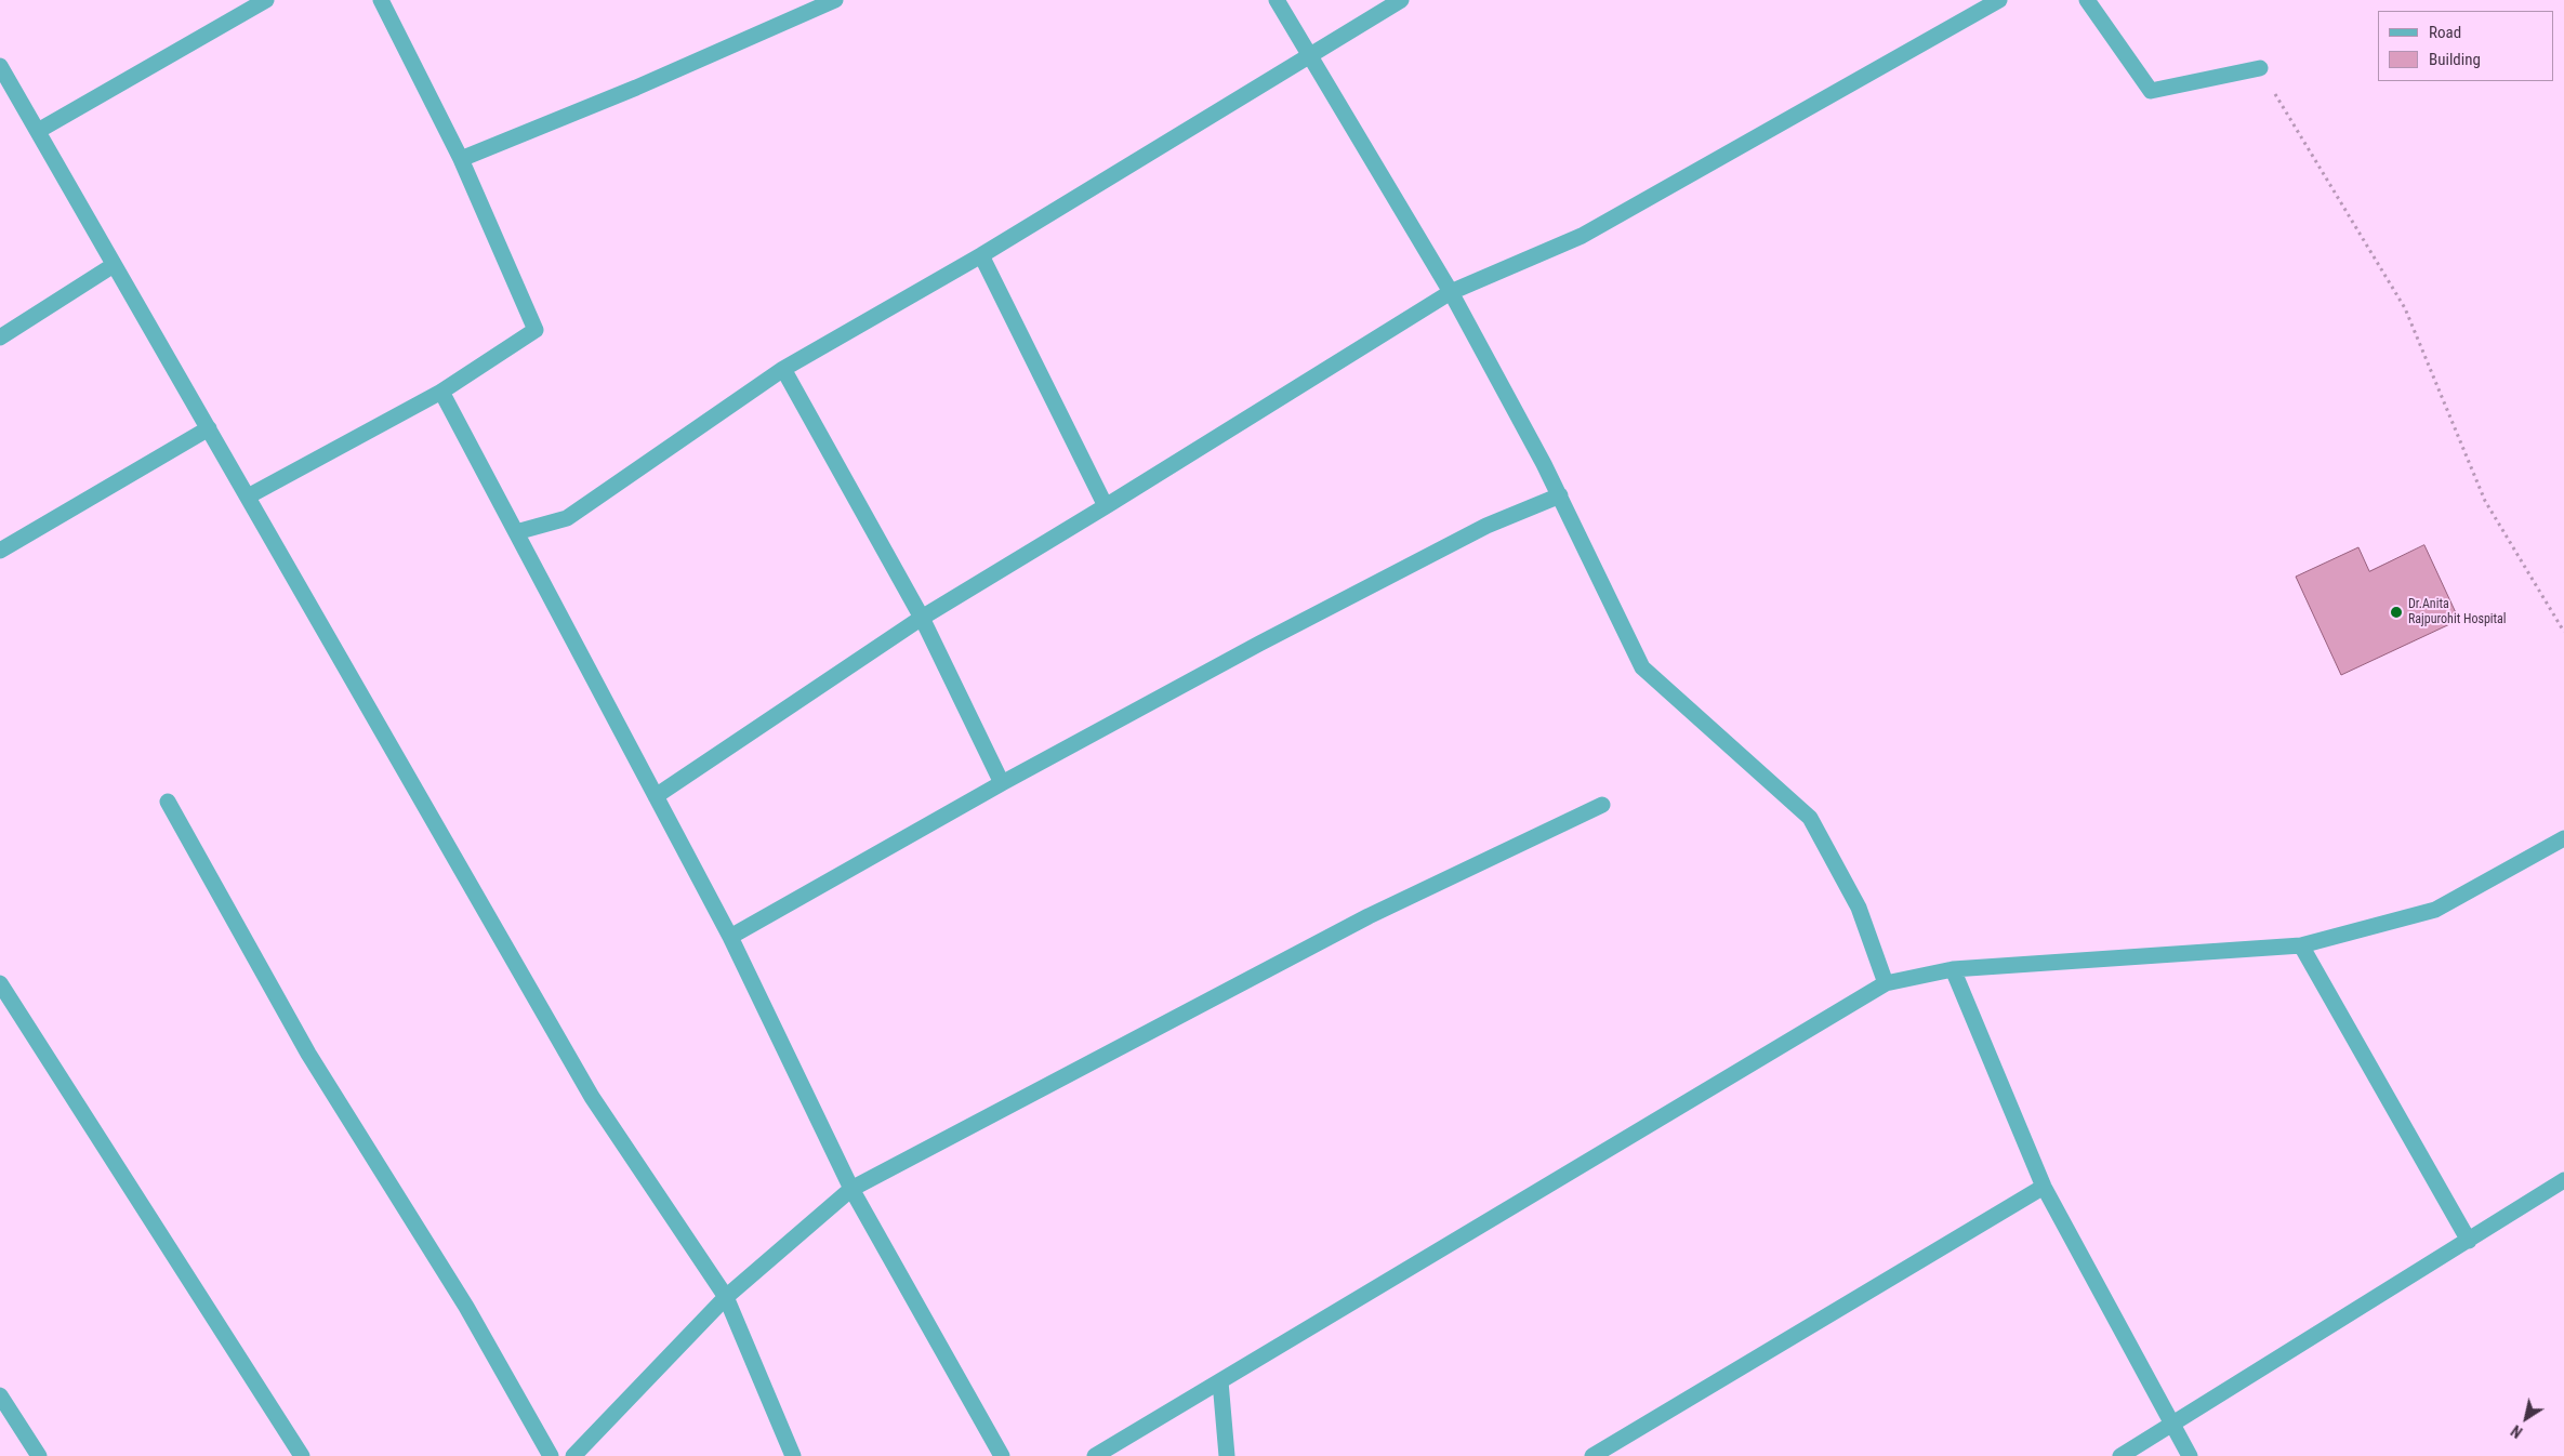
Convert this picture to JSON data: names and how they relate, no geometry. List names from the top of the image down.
{
  "places": ["Dr.Anita Rajpurohit Hospital"],
  "legend": ["Road", "Building"],
  "north": "bottom left"
}
